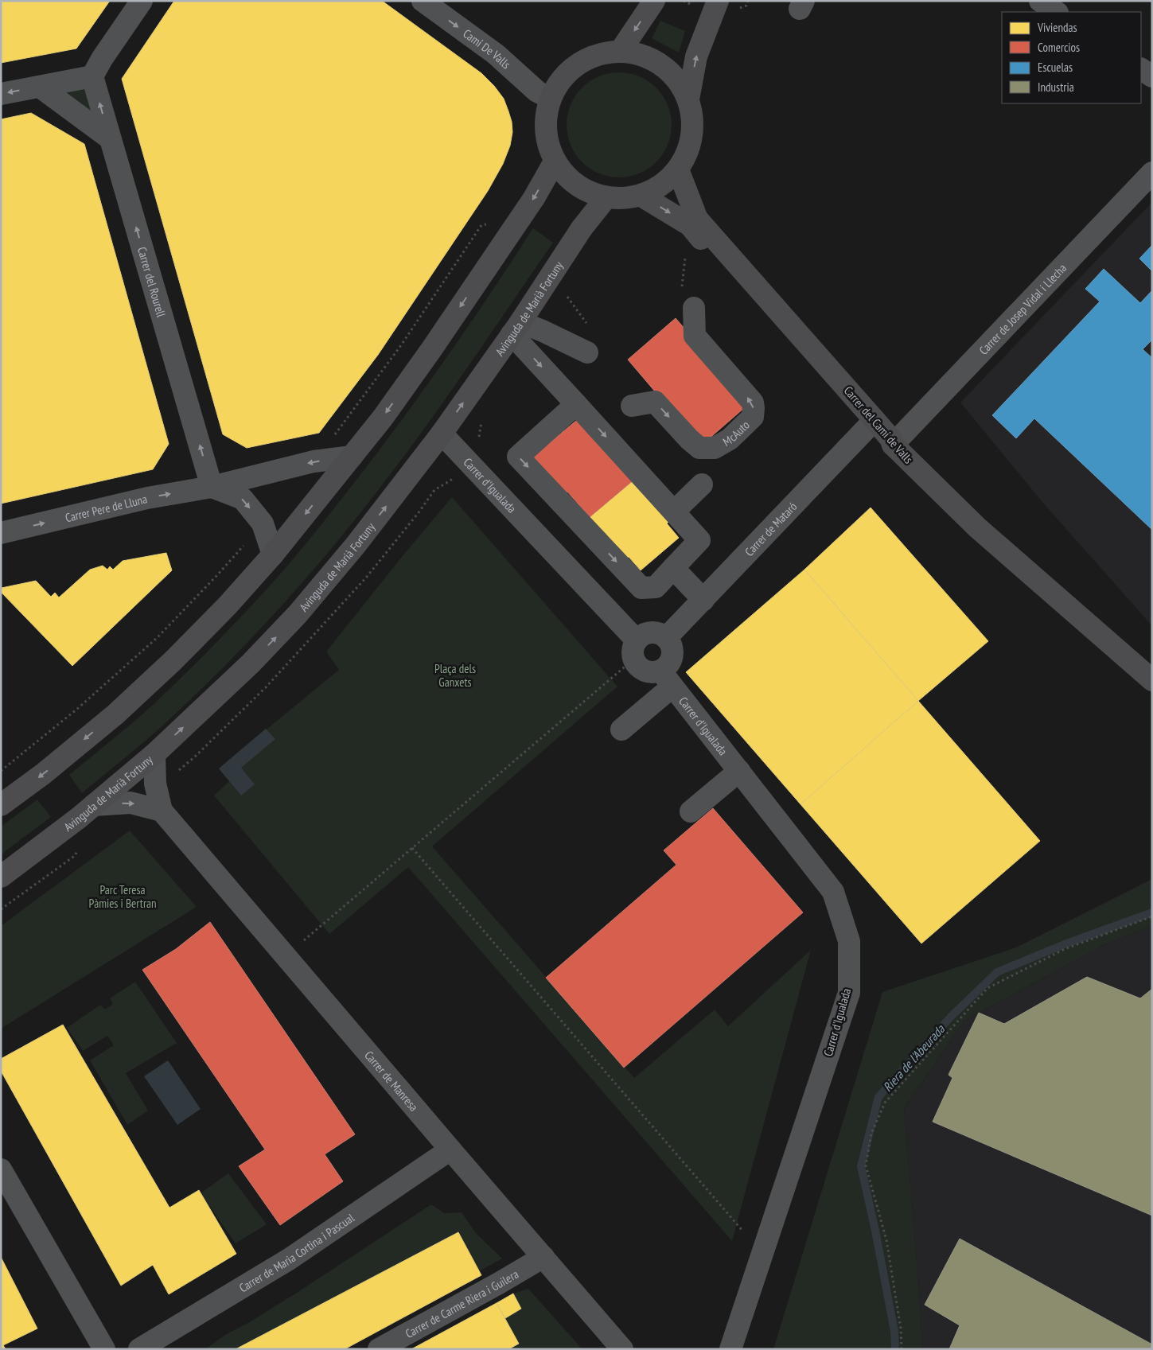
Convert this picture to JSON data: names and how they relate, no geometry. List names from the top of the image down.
{
  "streets": {
    "main road": ["Avinguda de Marià Fortuny", "Carrer del Camí de Valls"],
    "street": [
      "Camí De Valls",
      "Carrer del Rourell",
      "Carrer de Josep Vidal i Llecha",
      "McAuto",
      "Carrer d'Igualada",
      "Carrer Pere de Lluna",
      "Carrer de Mataró",
      "Carrer de Manresa",
      "Carrer de Maria Cortina i Pascual",
      "Carrer de Carme Riera i Guilera"
    ]
  },
  "crossings": [
    ["Carrer del Rourell", "Carrer Pere de Lluna"],
    ["Avinguda de Marià Fortuny", "Carrer d'Igualada"],
    ["Avinguda de Marià Fortuny", "Carrer de Manresa"],
    ["Carrer de Josep Vidal i Llecha", "Carrer del Camí de Valls"],
    ["Carrer del Camí de Valls", "Carrer de Mataró"],
    ["Carrer de Manresa", "Carrer de Maria Cortina i Pascual"],
    ["Carrer de Manresa", "Carrer de Carme Riera i Guilera"]
  ],
  "one_way": ["Camí De Valls", "Carrer del Rourell"],
  "water": ["Riera de l'Abeurada"],
  "parks": ["Plaça dels Ganxets", "Parc Teresa Pàmies i Bertran"],
  "legend": [
    "Viviendas",
    "Comercios",
    "Escuelas",
    "Industria"
  ]
}
